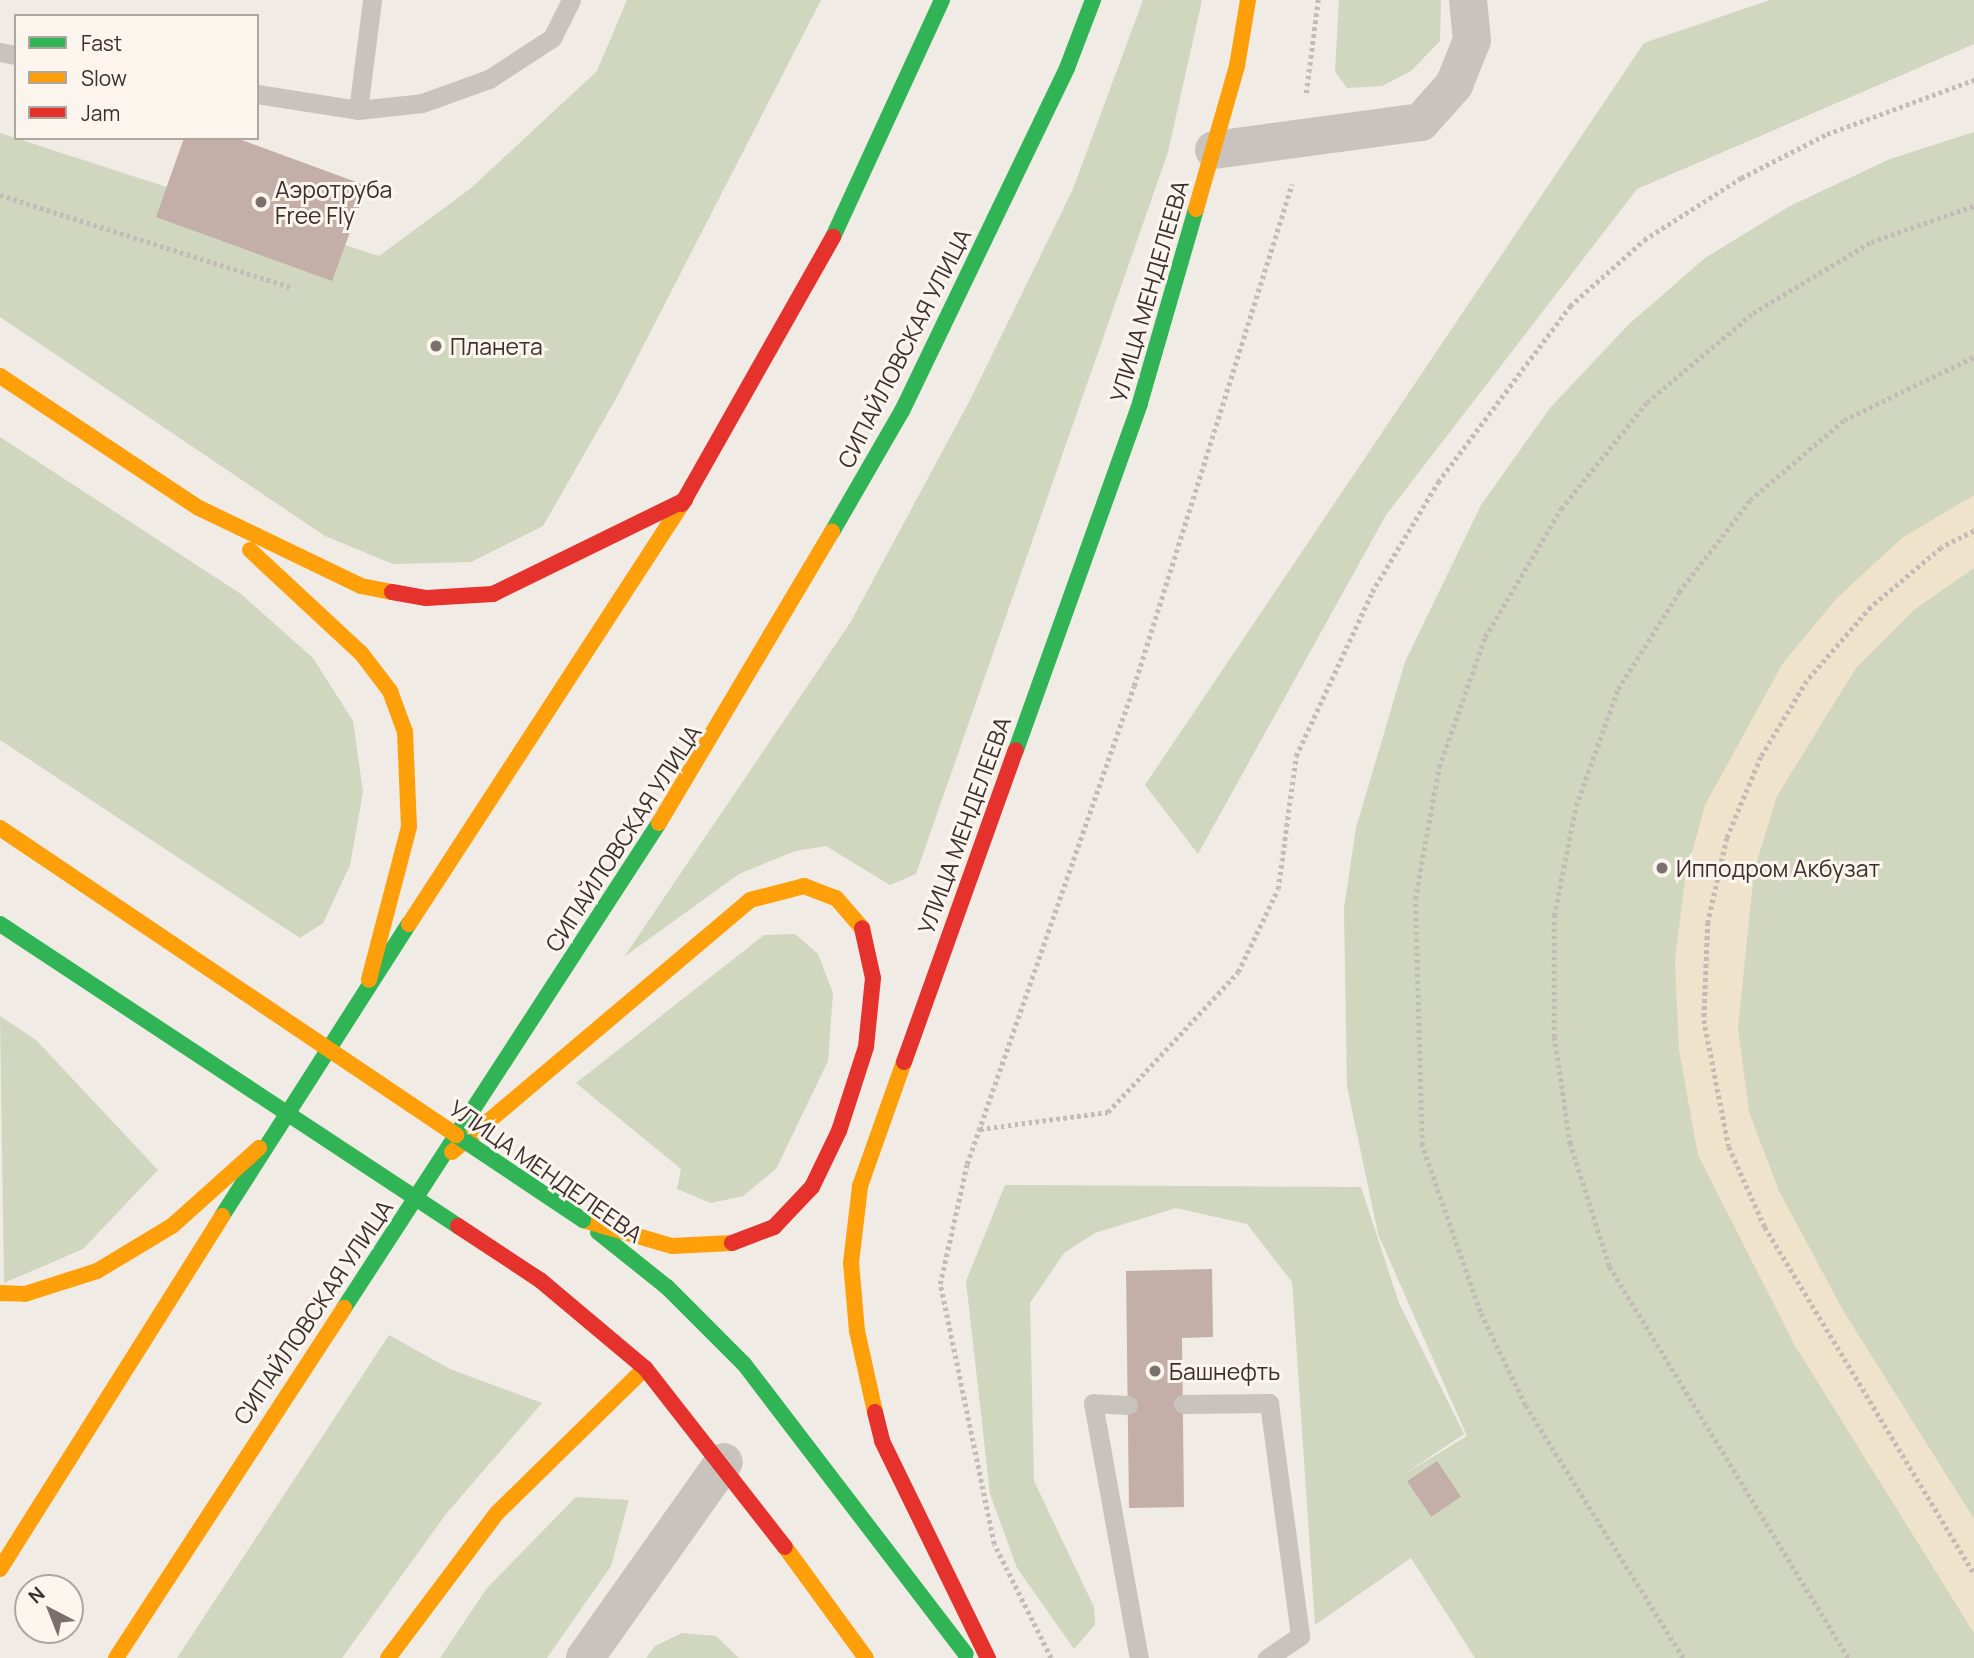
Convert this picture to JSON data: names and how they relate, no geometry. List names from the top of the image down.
{
  "streets": {
    "main road": ["УЛИЦА МЕНДЕЛЕЕВА", "СИПАЙЛОВСКАЯ УЛИЦА"]
  },
  "places": [
    "Аэротруба Free Fly",
    "Планета",
    "Ипподром Акбузат",
    "Башнефть"
  ],
  "legend": ["Fast", "Slow", "Jam"],
  "north": "top left"
}
